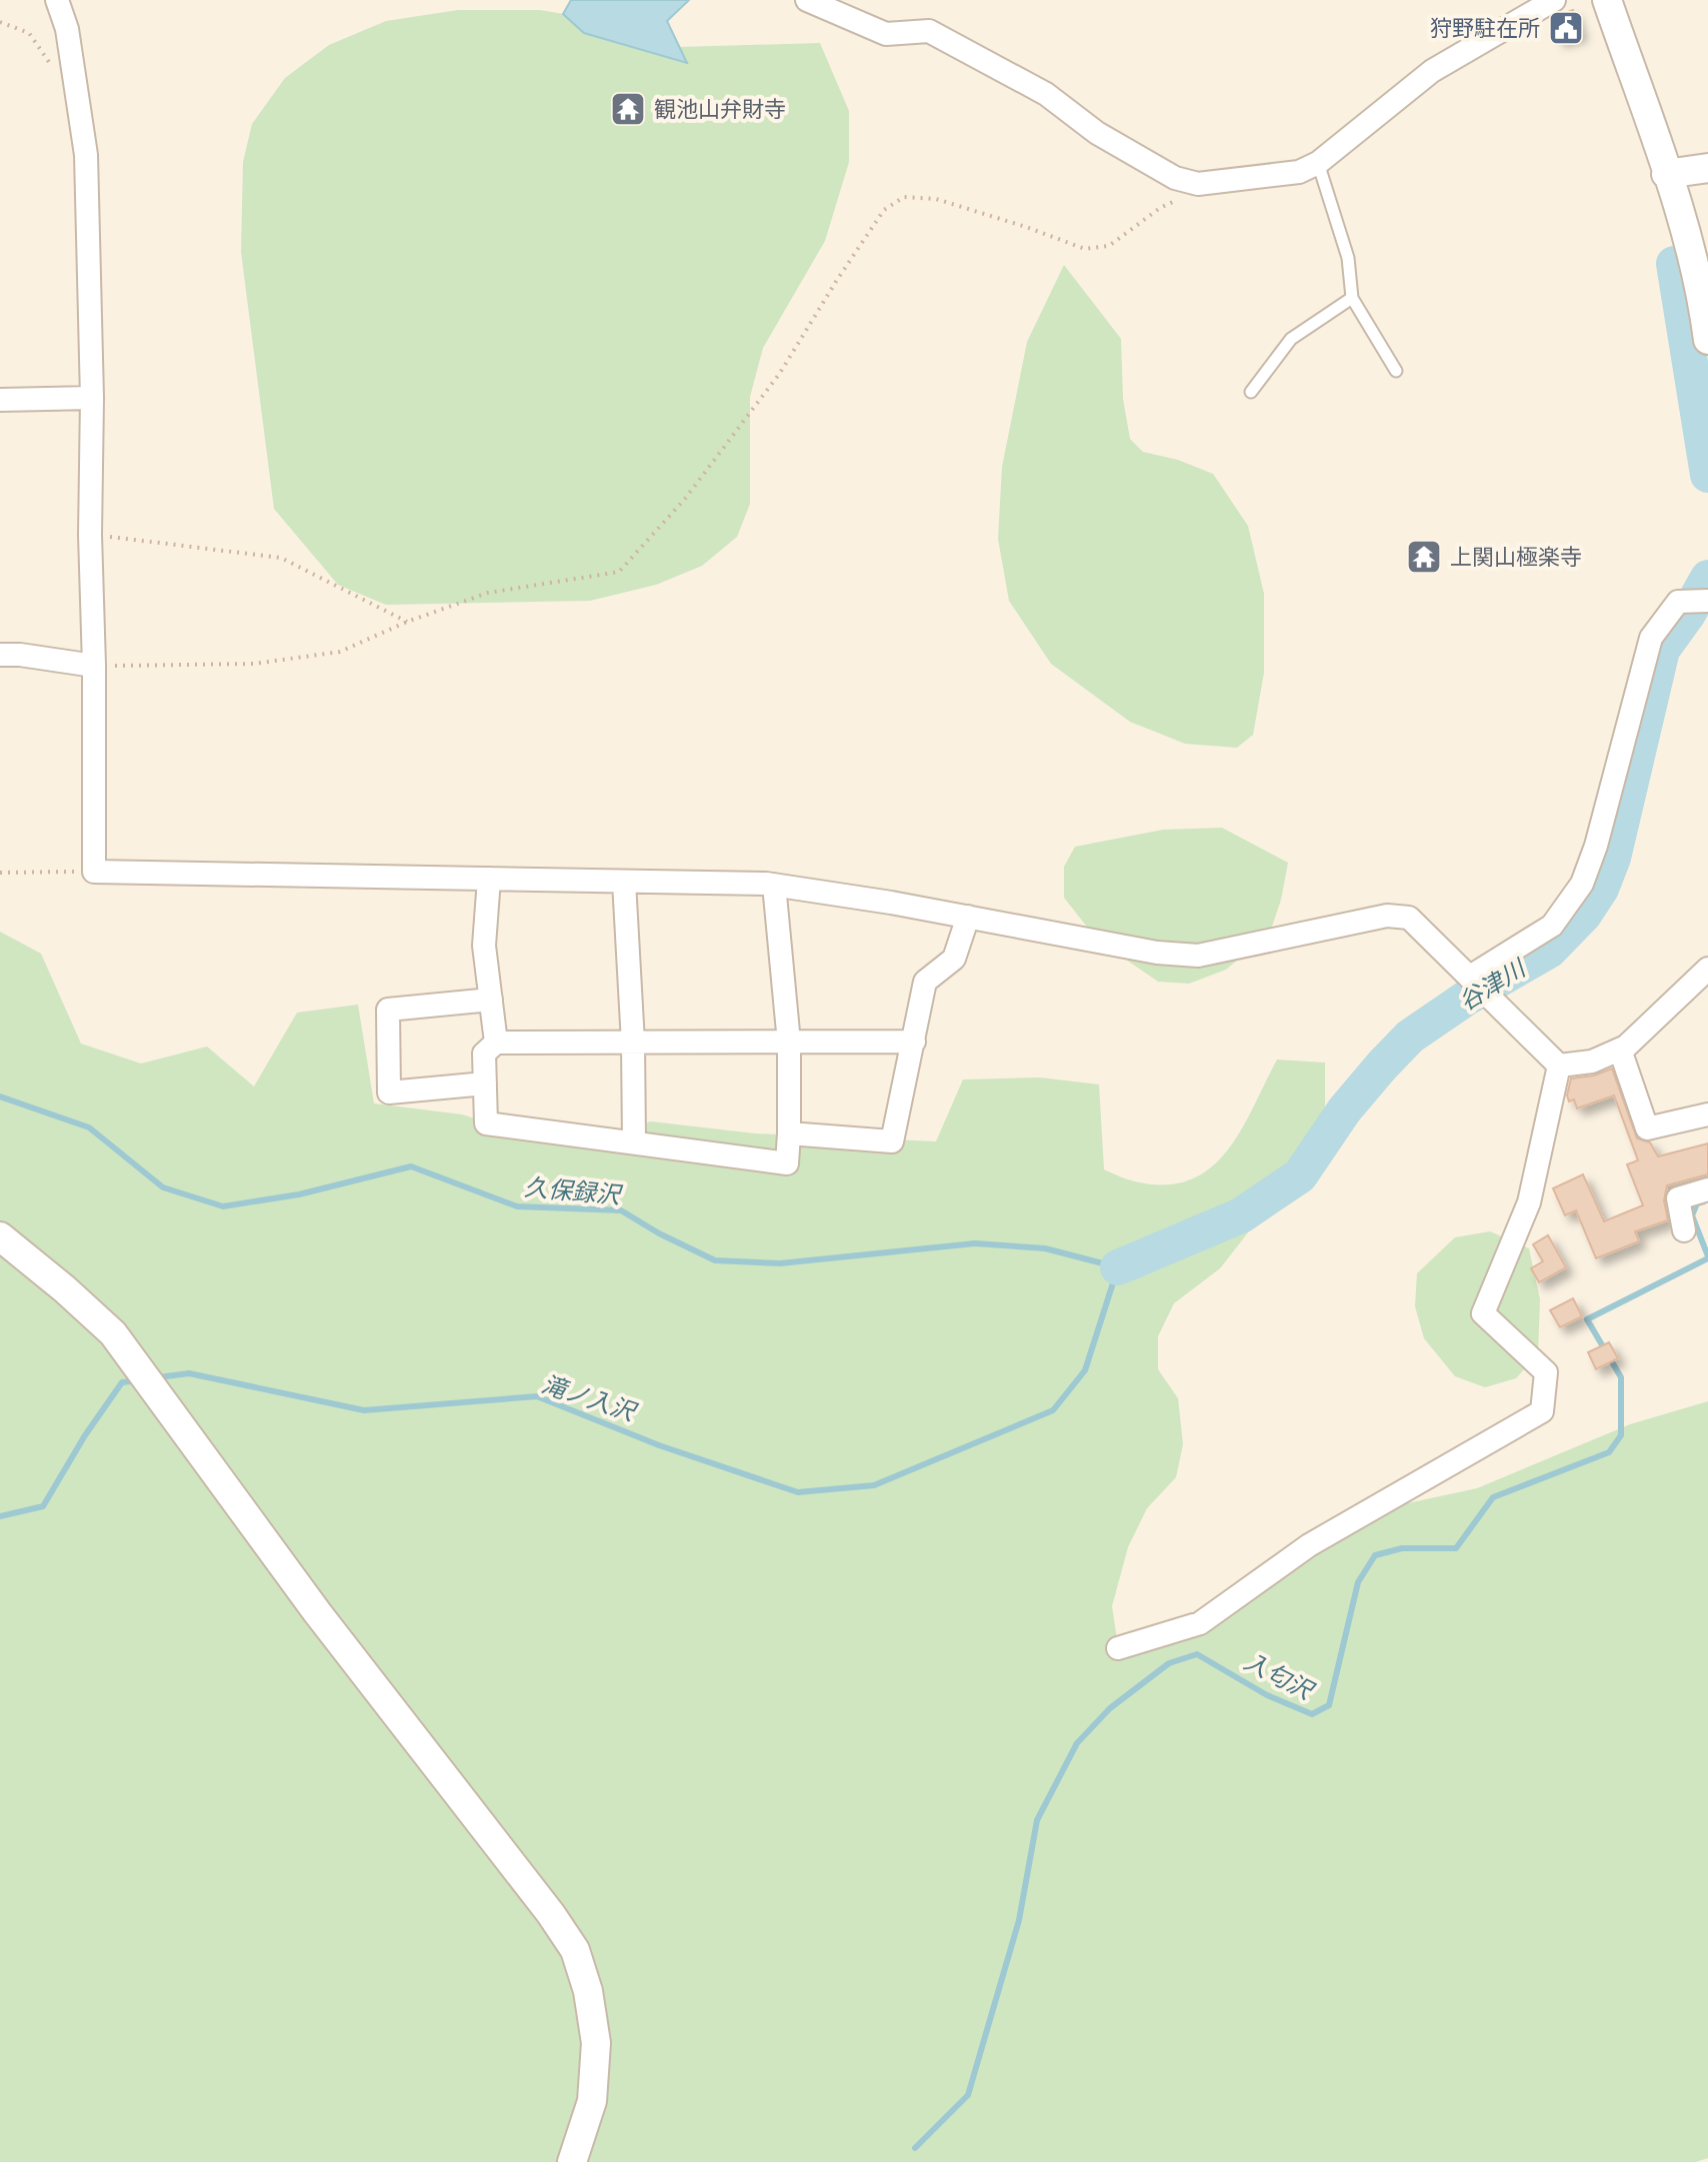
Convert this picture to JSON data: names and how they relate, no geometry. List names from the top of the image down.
{
  "water": [
    "谷津川",
    "久保録沢",
    "滝ノ入沢",
    "入匂沢"
  ],
  "places": {
    "public building": ["狩野駐在所"],
    "temple": ["観池山弁財寺", "上関山極楽寺"]
  }
}
